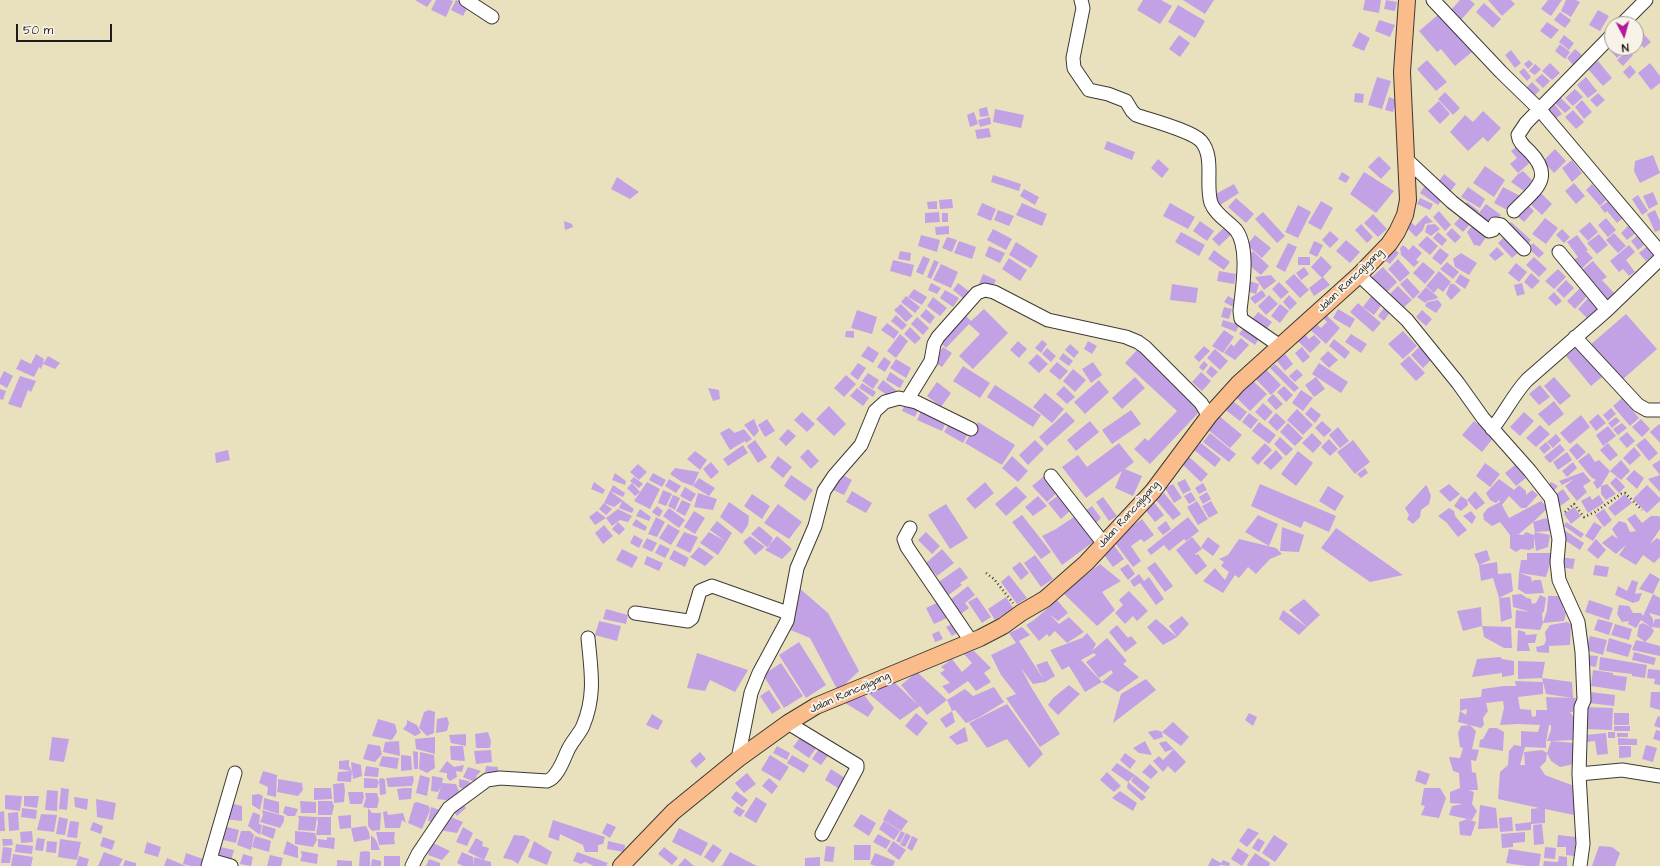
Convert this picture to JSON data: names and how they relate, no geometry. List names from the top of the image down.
{
  "streets": {
    "main road": ["Jalan Rancajigang"]
  },
  "scale_bar": "50 m",
  "north": "bottom"
}
